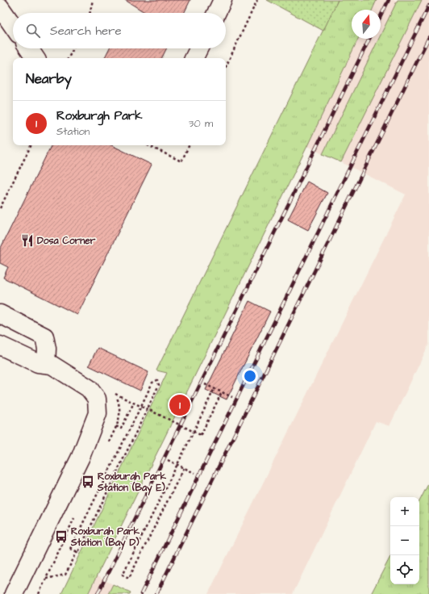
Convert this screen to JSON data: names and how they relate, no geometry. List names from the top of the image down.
{
  "places": {
    "restaurant": ["Dosa Corner"],
    "bus stop": ["Roxburgh Park Station (Bay E)", "Roxburgh Park Station (Bay D)"]
  },
  "north": "top",
  "page": {
    "search": "Search here",
    "heading": "Nearby",
    "list": [
      {
        "mark": "1",
        "name": "Roxburgh Park",
        "note": "Station",
        "value": "30 m"
      }
    ],
    "pins": "1",
    "map_buttons": ["+", "−"]
  }
}
